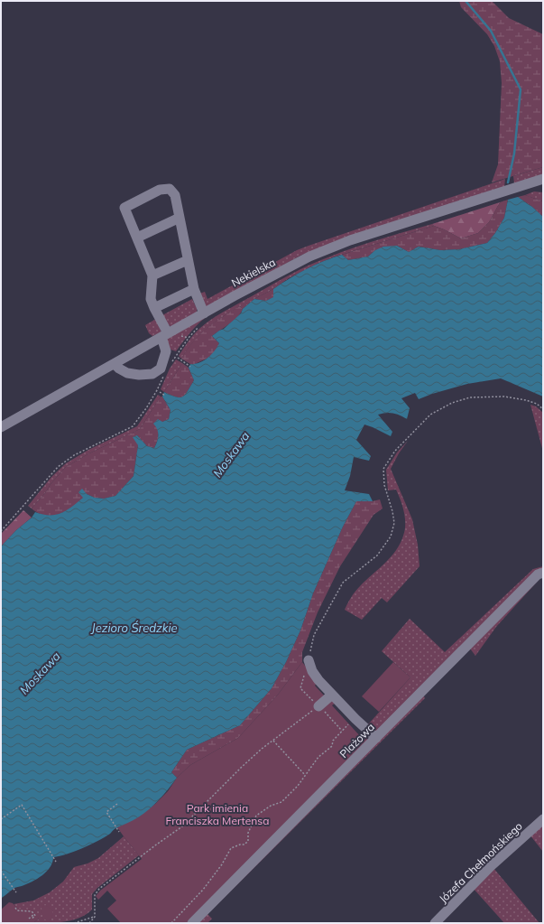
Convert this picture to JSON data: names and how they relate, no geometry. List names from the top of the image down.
{
  "streets": {
    "street": ["Nekielska", "Plażowa", "Józefa Chełmońskiego"]
  },
  "water": ["Moskawa", "Jezioro Średzkie"],
  "parks": ["Park imienia Franciszka Mertensa"]
}
